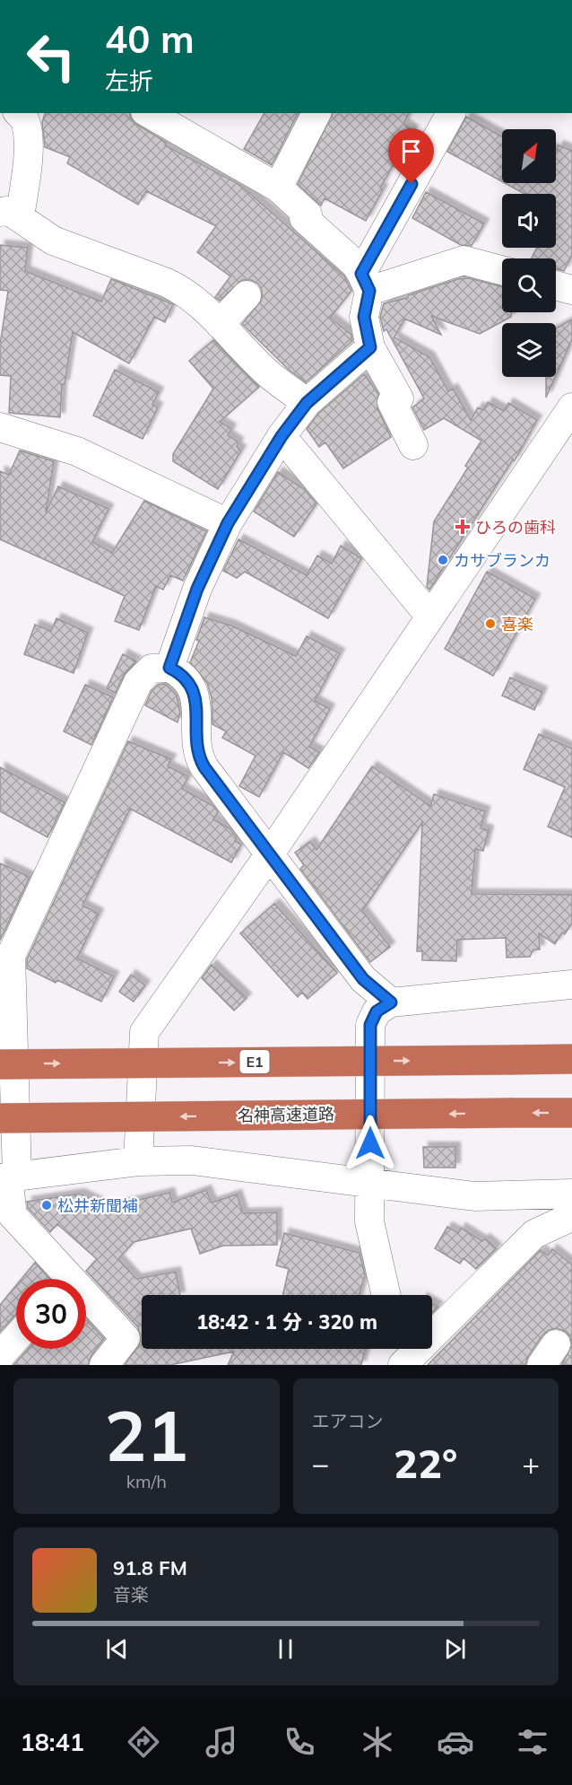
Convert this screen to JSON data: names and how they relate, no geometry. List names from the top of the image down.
{
  "streets": {
    "highway": ["E1", "名神高速道路"]
  },
  "places": {
    "health": ["ひろの歯科"],
    "other": ["カサブランカ", "喜楽", "松井新聞補"]
  },
  "north": "top right",
  "page": {
    "turn": ["40 m", "左折"],
    "limit": "30",
    "trip": "18:42 · 1 分 · 320 m",
    "tile": [
      ["21", "km/h"],
      "エアコン"
    ],
    "heat": ["−", "22°", "+"],
    "song": ["91.8 FM", "音楽"],
    "tabs": "18:41"
  }
}
